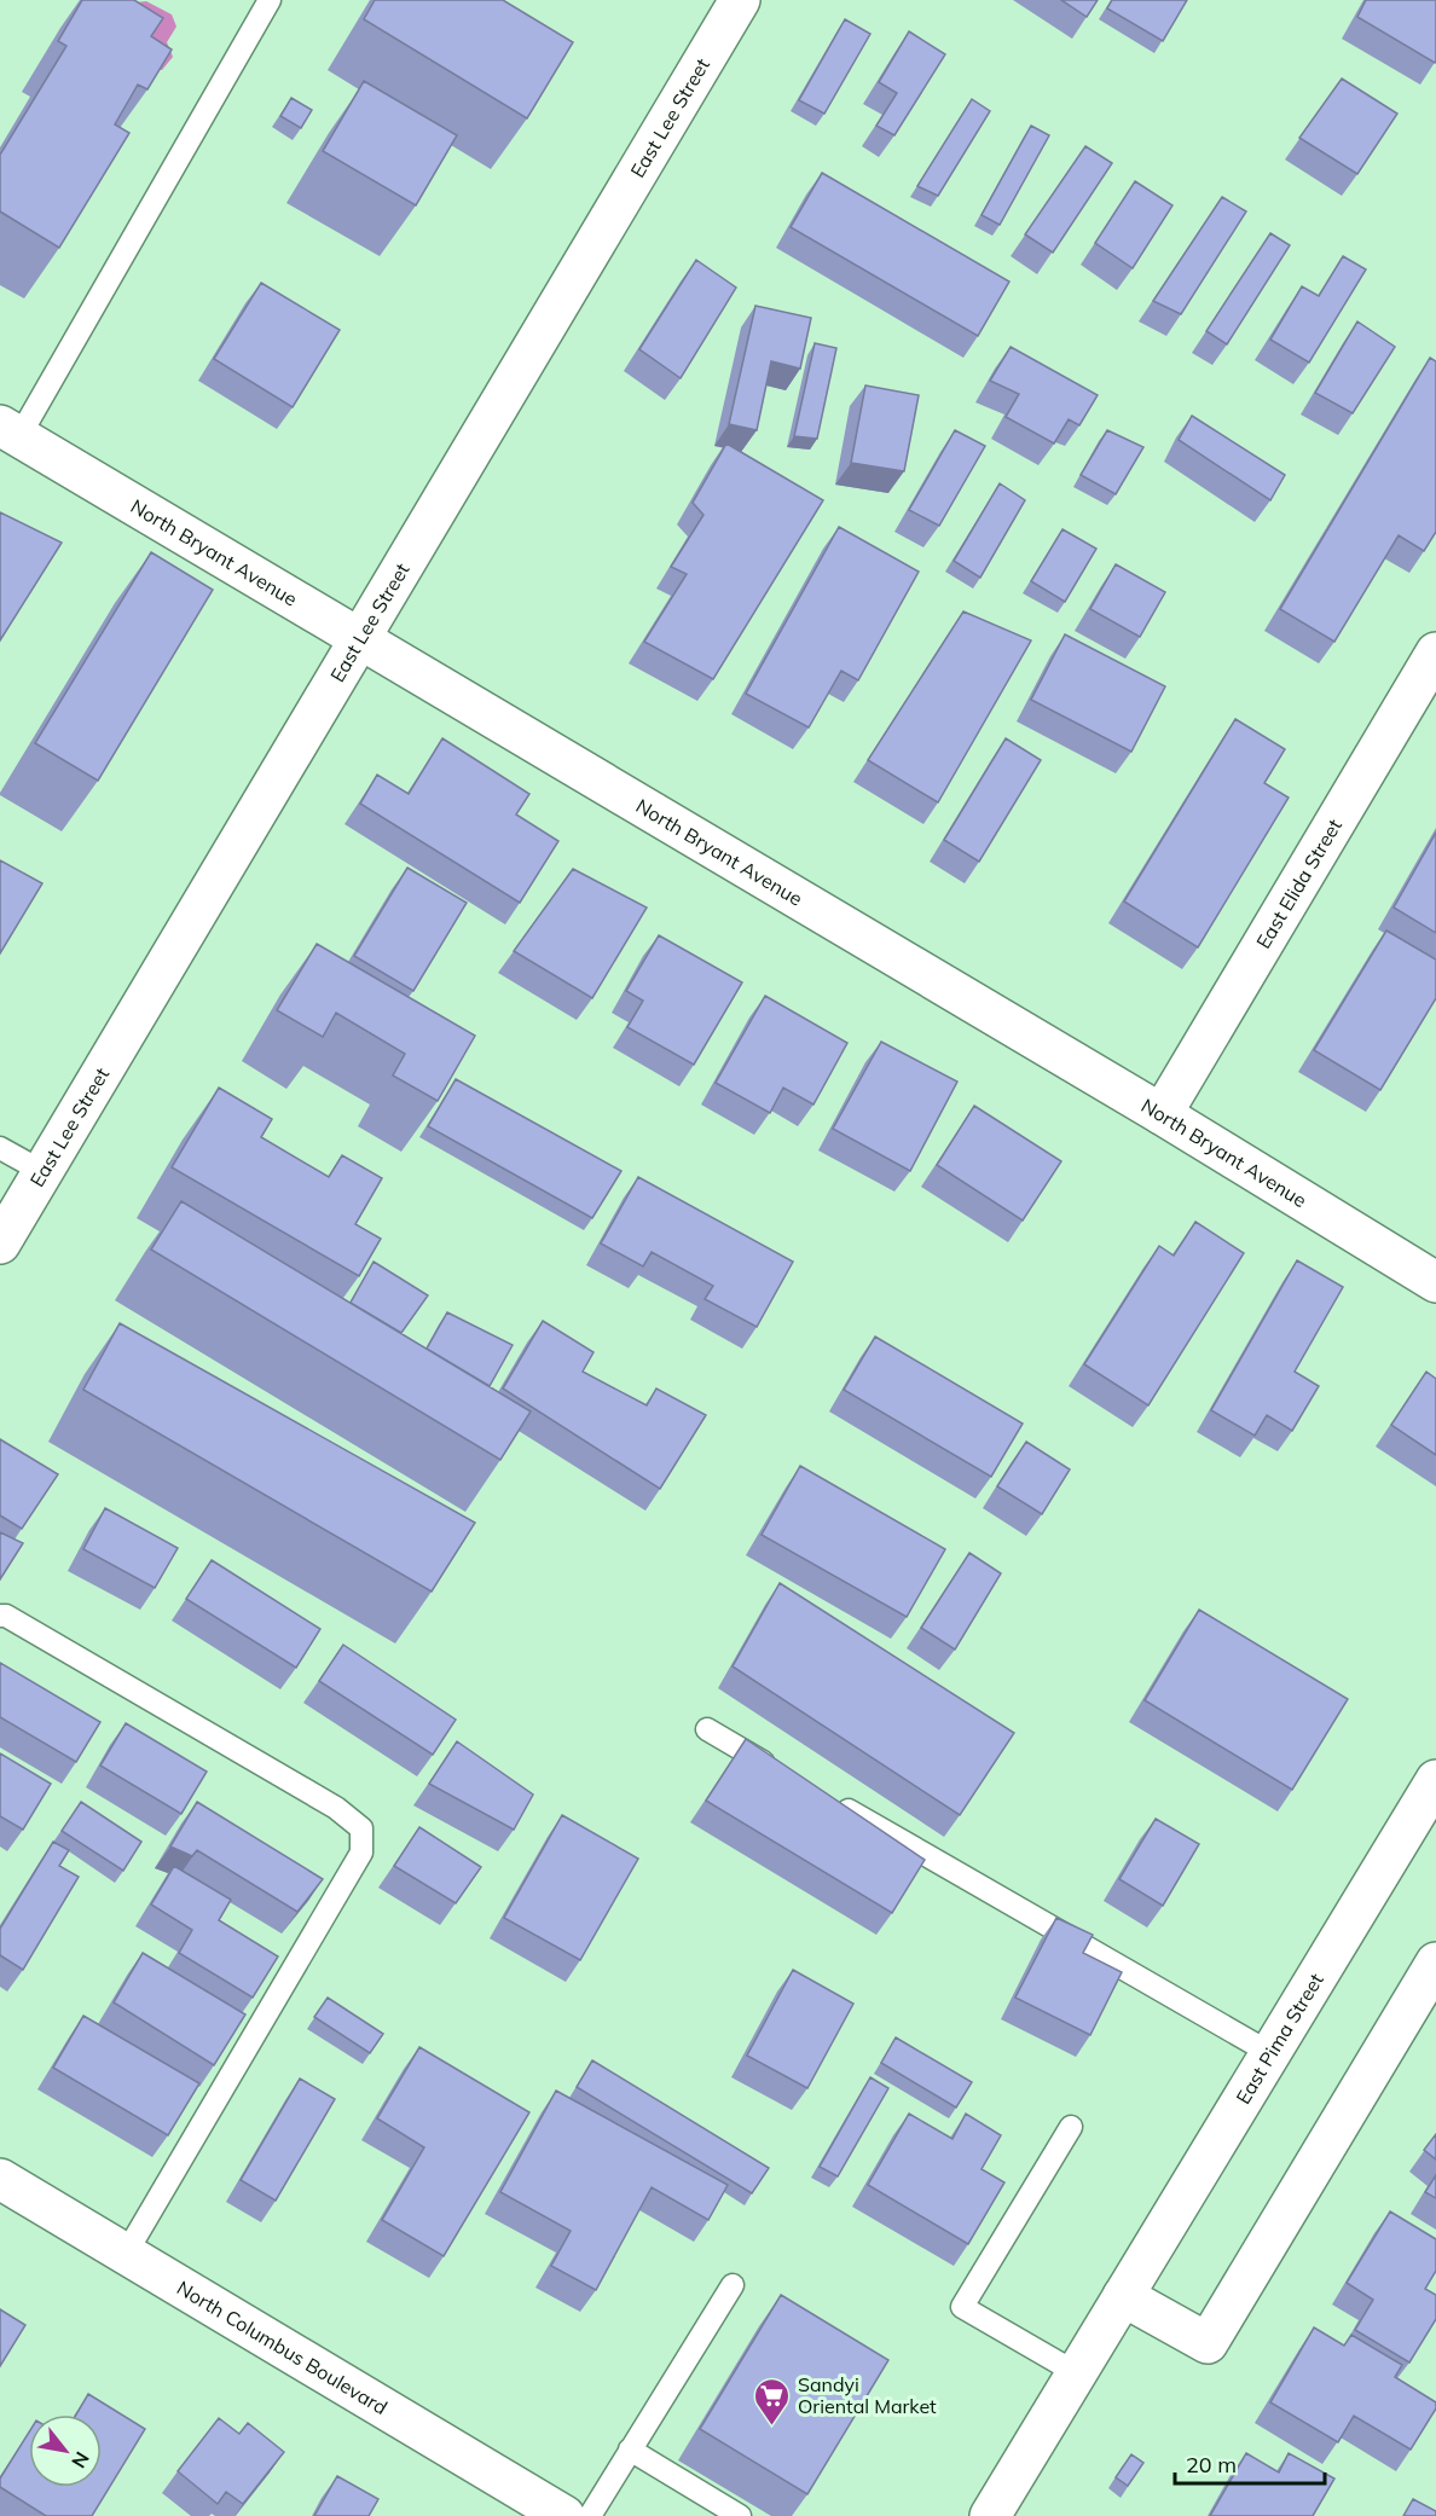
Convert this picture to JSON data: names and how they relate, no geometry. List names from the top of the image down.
{
  "streets": {
    "street": [
      "East Lee Street",
      "North Bryant Avenue",
      "East Elida Street",
      "East Pima Street",
      "North Columbus Boulevard"
    ]
  },
  "crossings": [
    ["East Lee Street", "North Bryant Avenue"],
    ["North Bryant Avenue", "East Elida Street"]
  ],
  "places": {
    "supermarket": ["Sandyi Oriental Market"]
  },
  "scale_bar": "20 m",
  "north": "bottom right"
}
